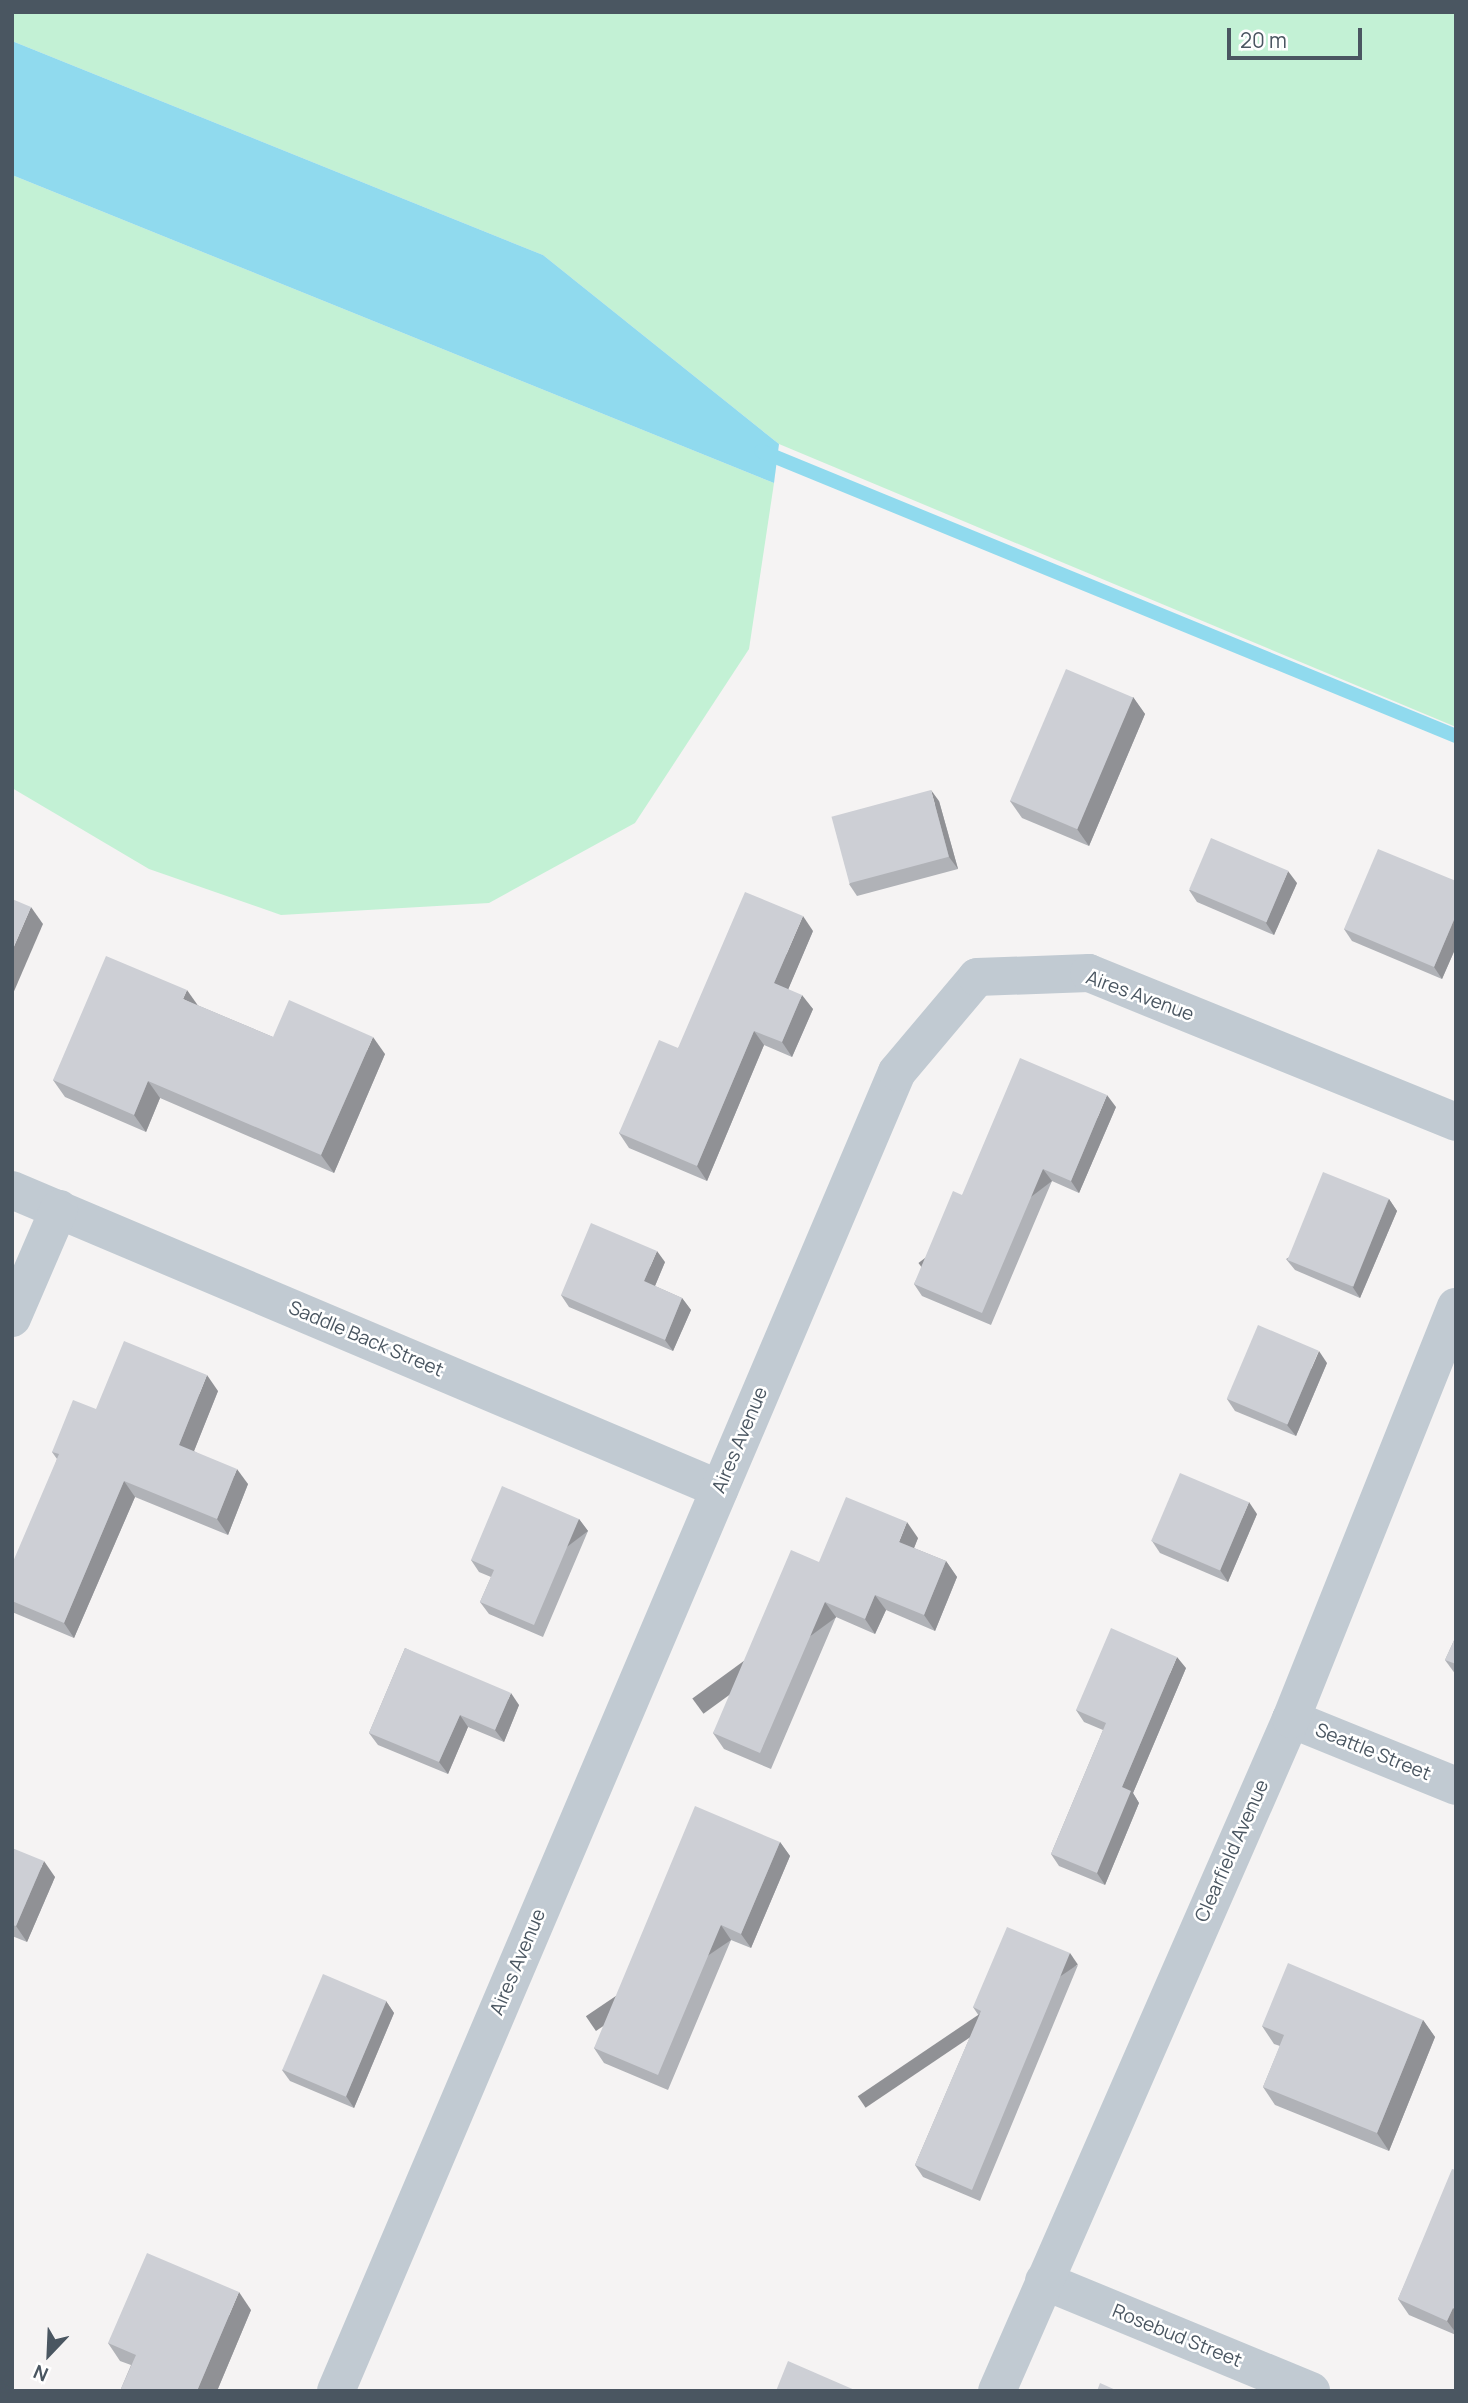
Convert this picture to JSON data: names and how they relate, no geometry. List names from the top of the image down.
{
  "streets": {
    "street": [
      "Aires Avenue",
      "Saddle Back Street",
      "Seattle Street",
      "Clearfield Avenue",
      "Rosebud Street"
    ]
  },
  "crossings": [
    ["Aires Avenue", "Saddle Back Street"],
    ["Seattle Street", "Clearfield Avenue"],
    ["Clearfield Avenue", "Rosebud Street"]
  ],
  "scale_bar": "20 m",
  "north": "bottom left"
}
